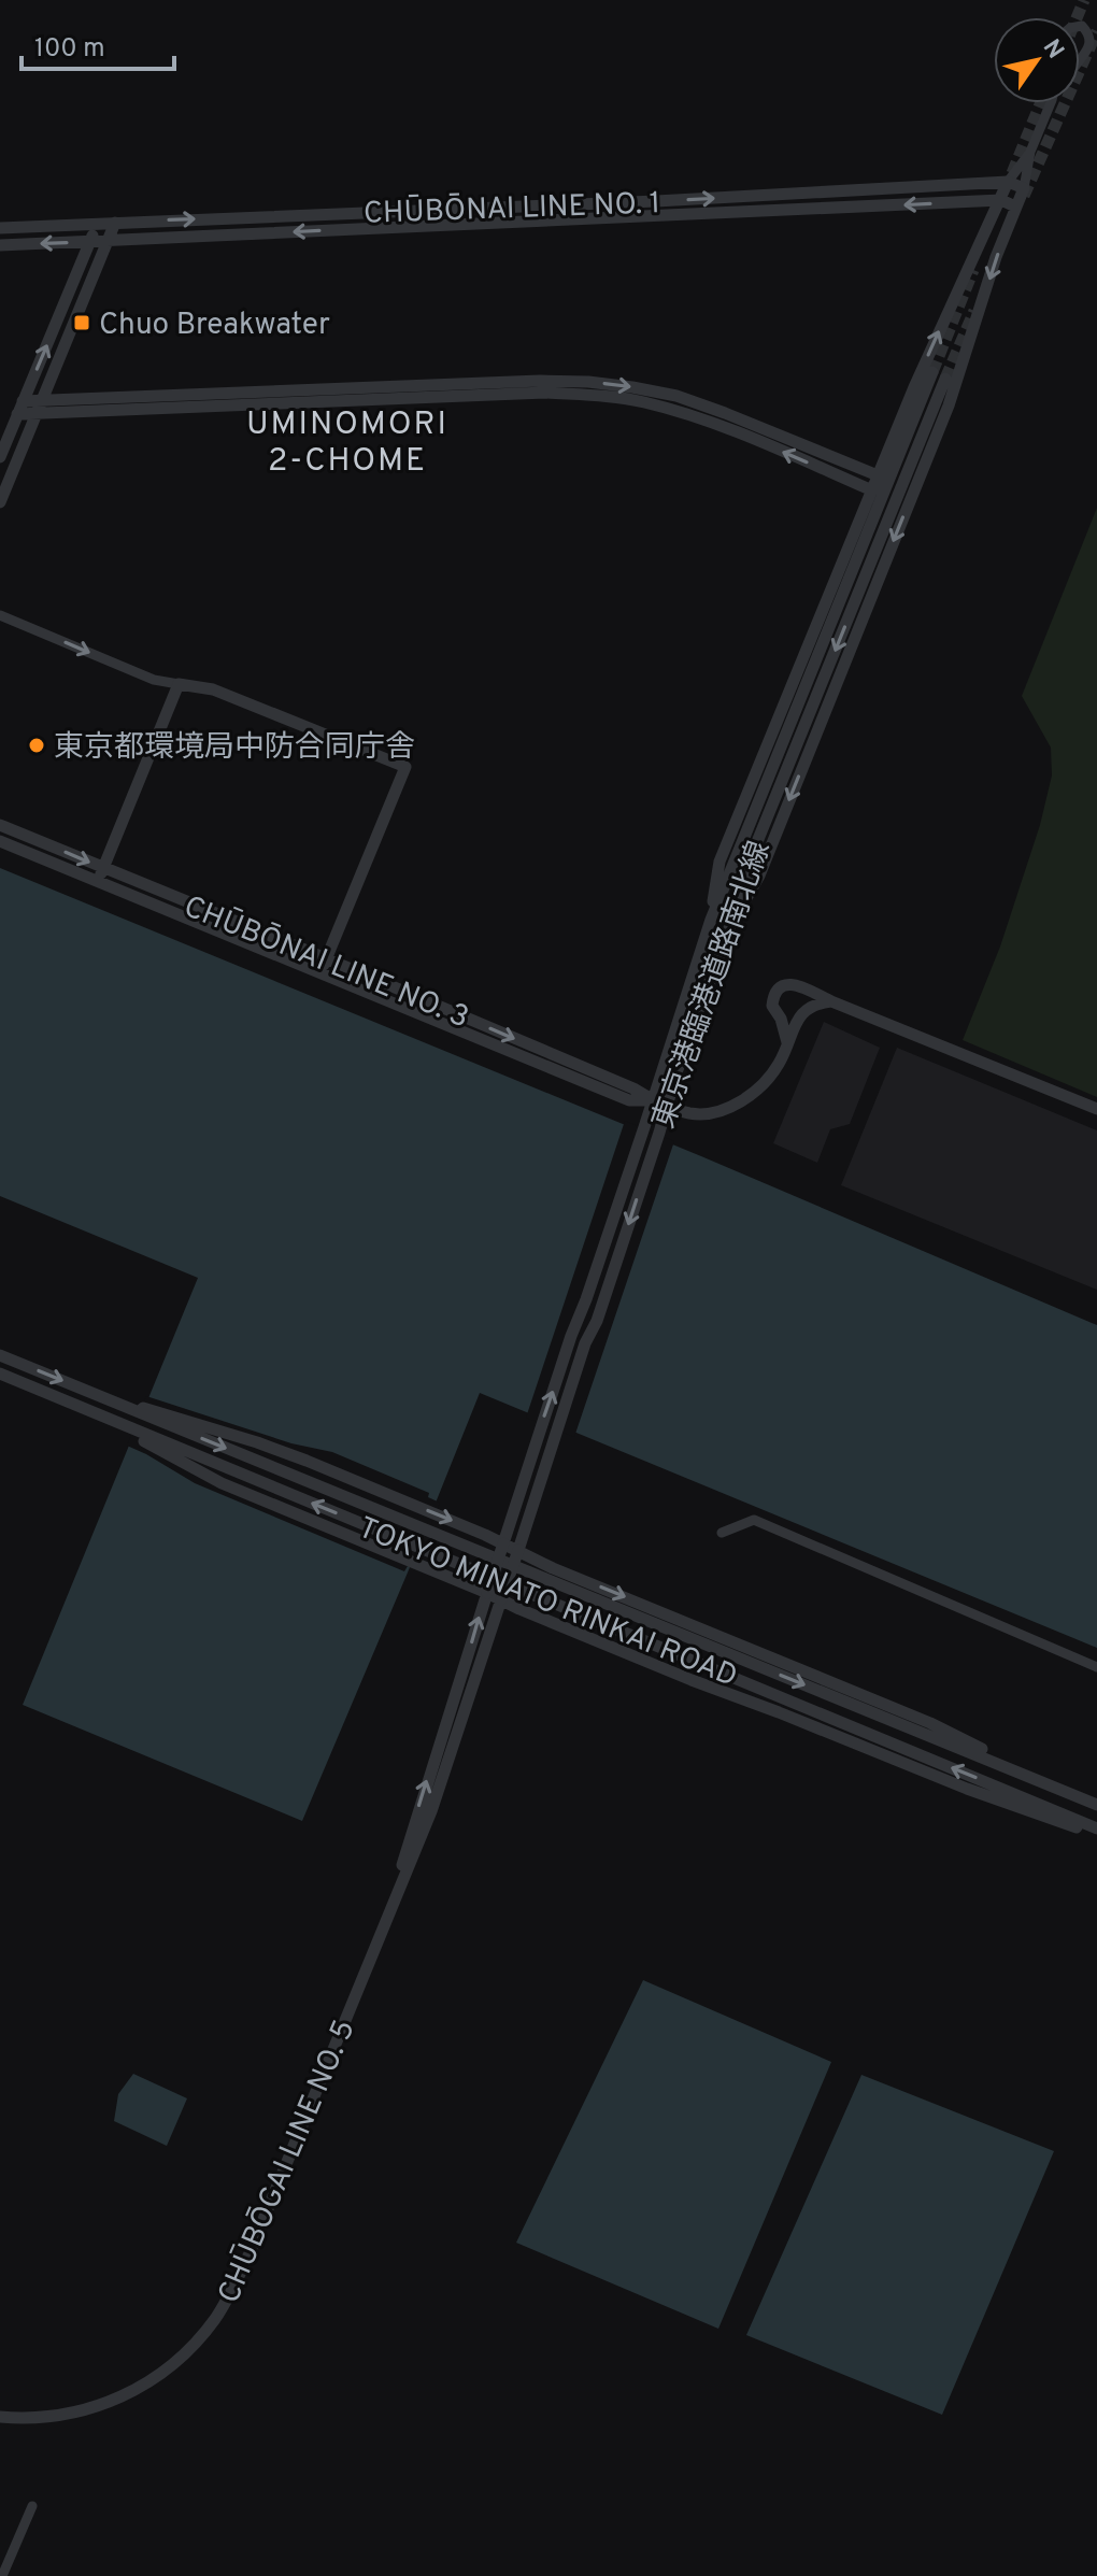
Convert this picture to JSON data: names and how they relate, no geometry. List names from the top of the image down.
{
  "streets": {
    "street": [
      "CHŪBŌNAI LINE NO. 1",
      "CHŪBŌNAI LINE NO. 3",
      "東京港臨港道路南北線",
      "TOKYO MINATO RINKAI ROAD",
      "CHŪBŌGAI LINE NO. 5"
    ]
  },
  "crossings": [
    ["CHŪBŌNAI LINE NO. 3", "東京港臨港道路南北線"],
    ["東京港臨港道路南北線", "CHŪBŌGAI LINE NO. 5"]
  ],
  "districts": ["UMINOMORI 2-CHOME"],
  "places": {
    "transit": ["Chuo Breakwater"],
    "other": ["東京都環境局中防合同庁舎"]
  },
  "scale_bar": "100 m",
  "north": "top right"
}
